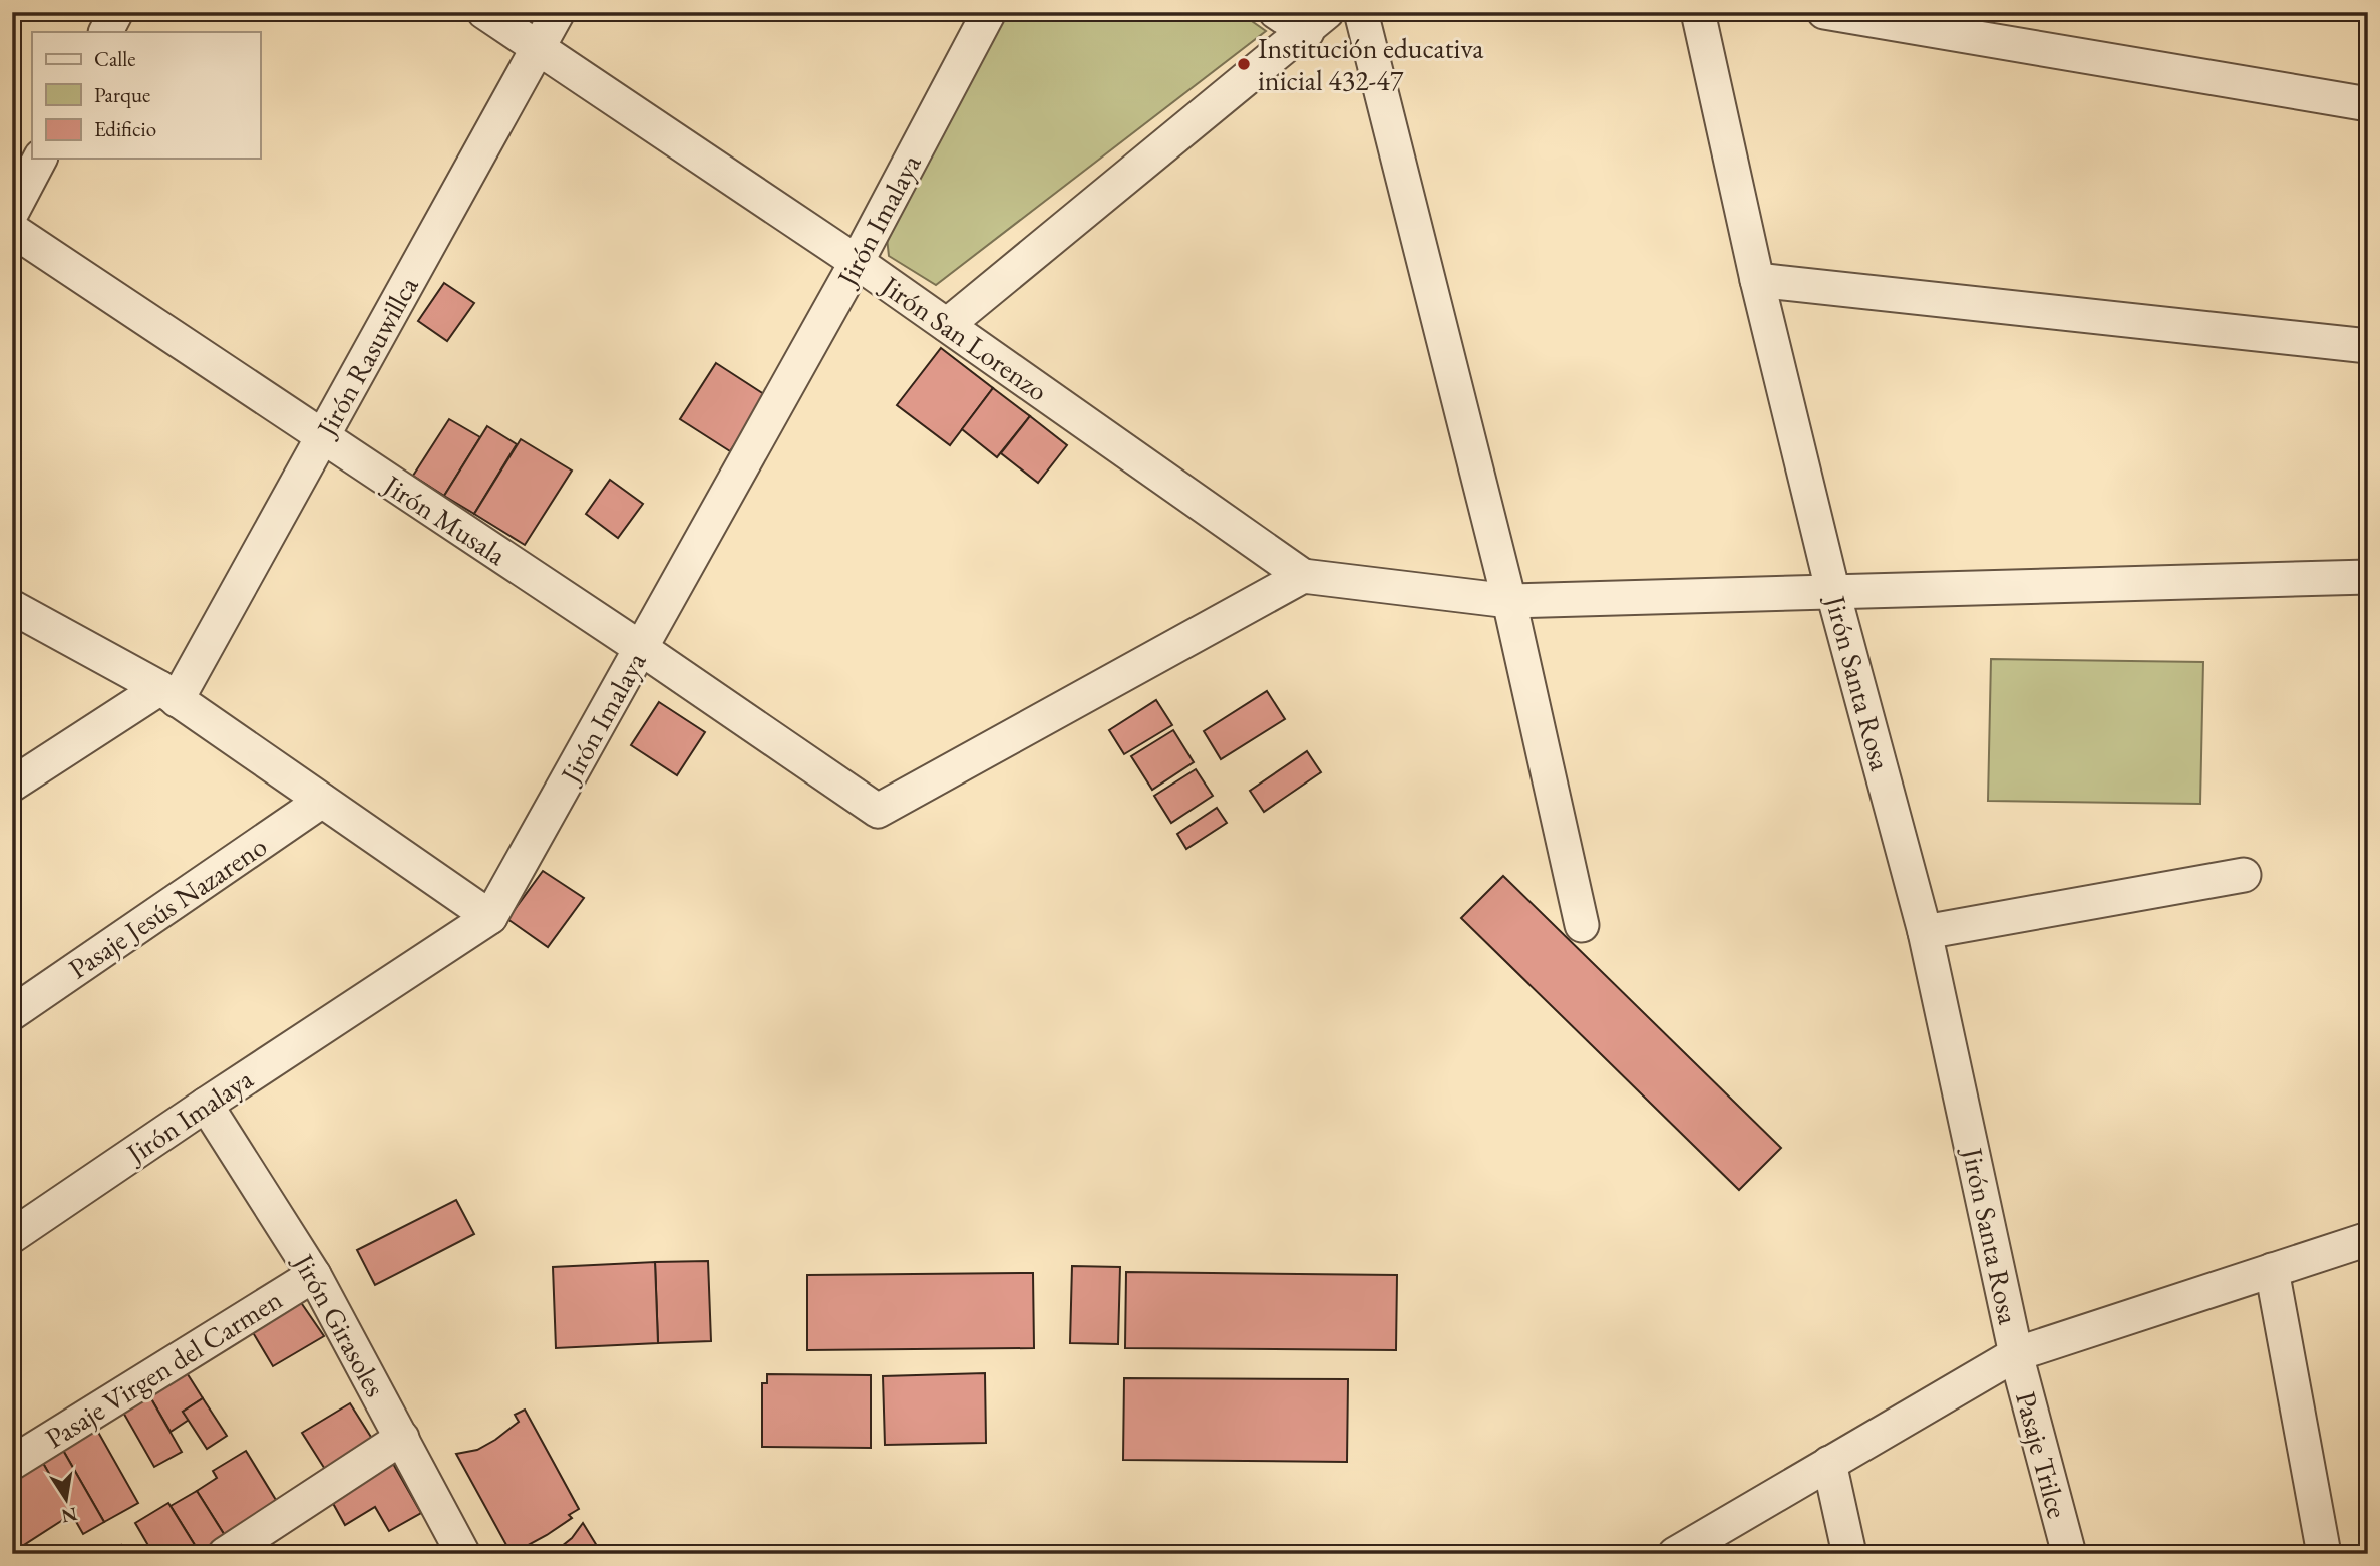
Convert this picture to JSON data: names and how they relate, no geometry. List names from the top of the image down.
{
  "streets": {
    "street": [
      "Jirón Imalaya",
      "Jirón San Lorenzo",
      "Jirón Rasuwillca",
      "Jirón Musala",
      "Jirón Santa Rosa",
      "Pasaje Jesús Nazareno",
      "Jirón Girasoles",
      "Pasaje Virgen del Carmen",
      "Pasaje Trilce"
    ]
  },
  "crossings": [
    ["Jirón Imalaya", "Jirón San Lorenzo"],
    ["Jirón Imalaya", "Jirón Musala"],
    ["Jirón Imalaya", "Jirón Girasoles"],
    ["Jirón San Lorenzo", "Jirón Rasuwillca"],
    ["Jirón San Lorenzo", "Jirón Musala"],
    ["Jirón Rasuwillca", "Jirón Musala"],
    ["Jirón Santa Rosa", "Pasaje Trilce"],
    ["Jirón Girasoles", "Pasaje Virgen del Carmen"]
  ],
  "places": ["Institución educativa inicial 432-47"],
  "legend": ["Calle", "Parque", "Edificio"],
  "north": "bottom"
}
